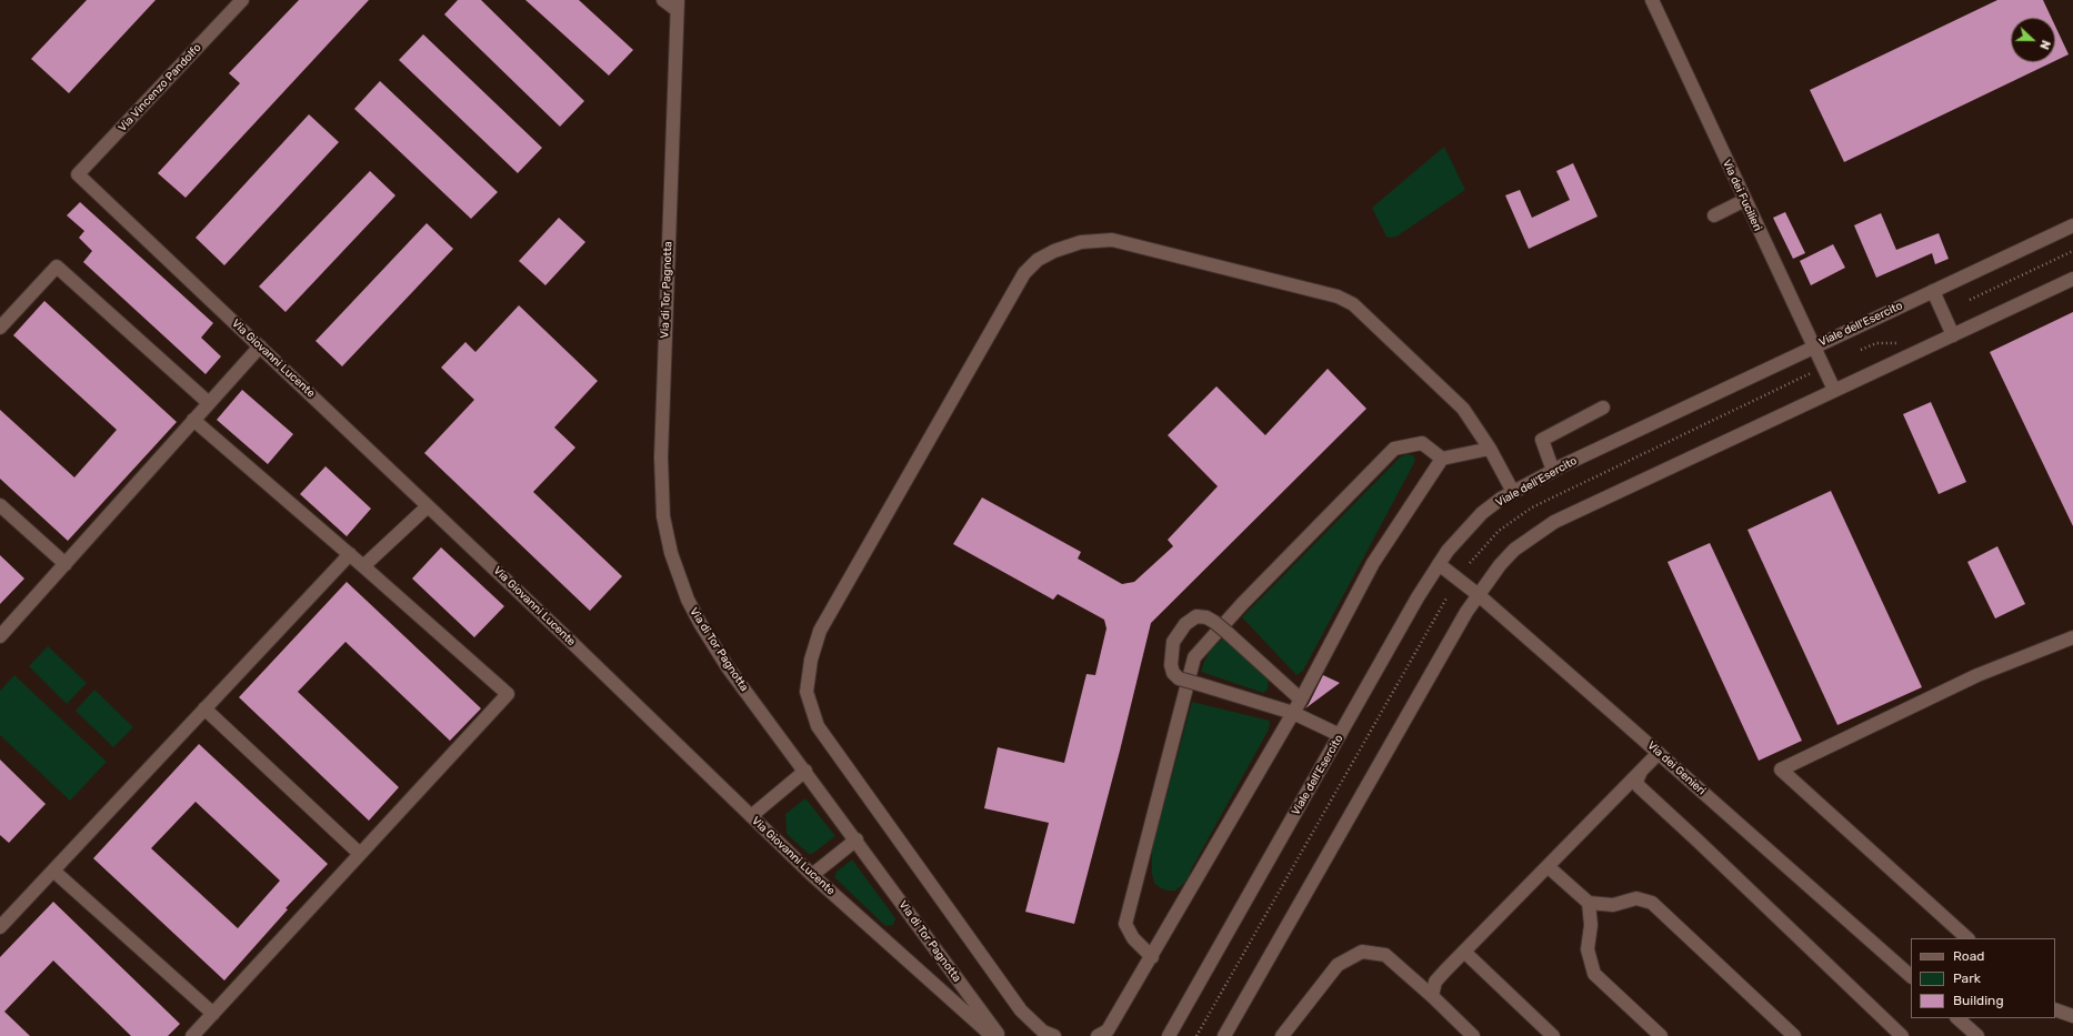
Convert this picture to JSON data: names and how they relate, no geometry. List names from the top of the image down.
{
  "streets": {
    "street": [
      "Via Vincenzo Pandolfo",
      "Via dei Fucilieri",
      "Via di Tor Pagnotta",
      "Viale dell'Esercito",
      "Via Giovanni Lucente",
      "Via dei Genieri"
    ]
  },
  "crossings": [
    ["Via Vincenzo Pandolfo", "Via Giovanni Lucente"],
    ["Via dei Fucilieri", "Viale dell'Esercito"],
    ["Viale dell'Esercito", "Via dei Genieri"]
  ],
  "legend": ["Road", "Park", "Building"],
  "north": "right"
}
